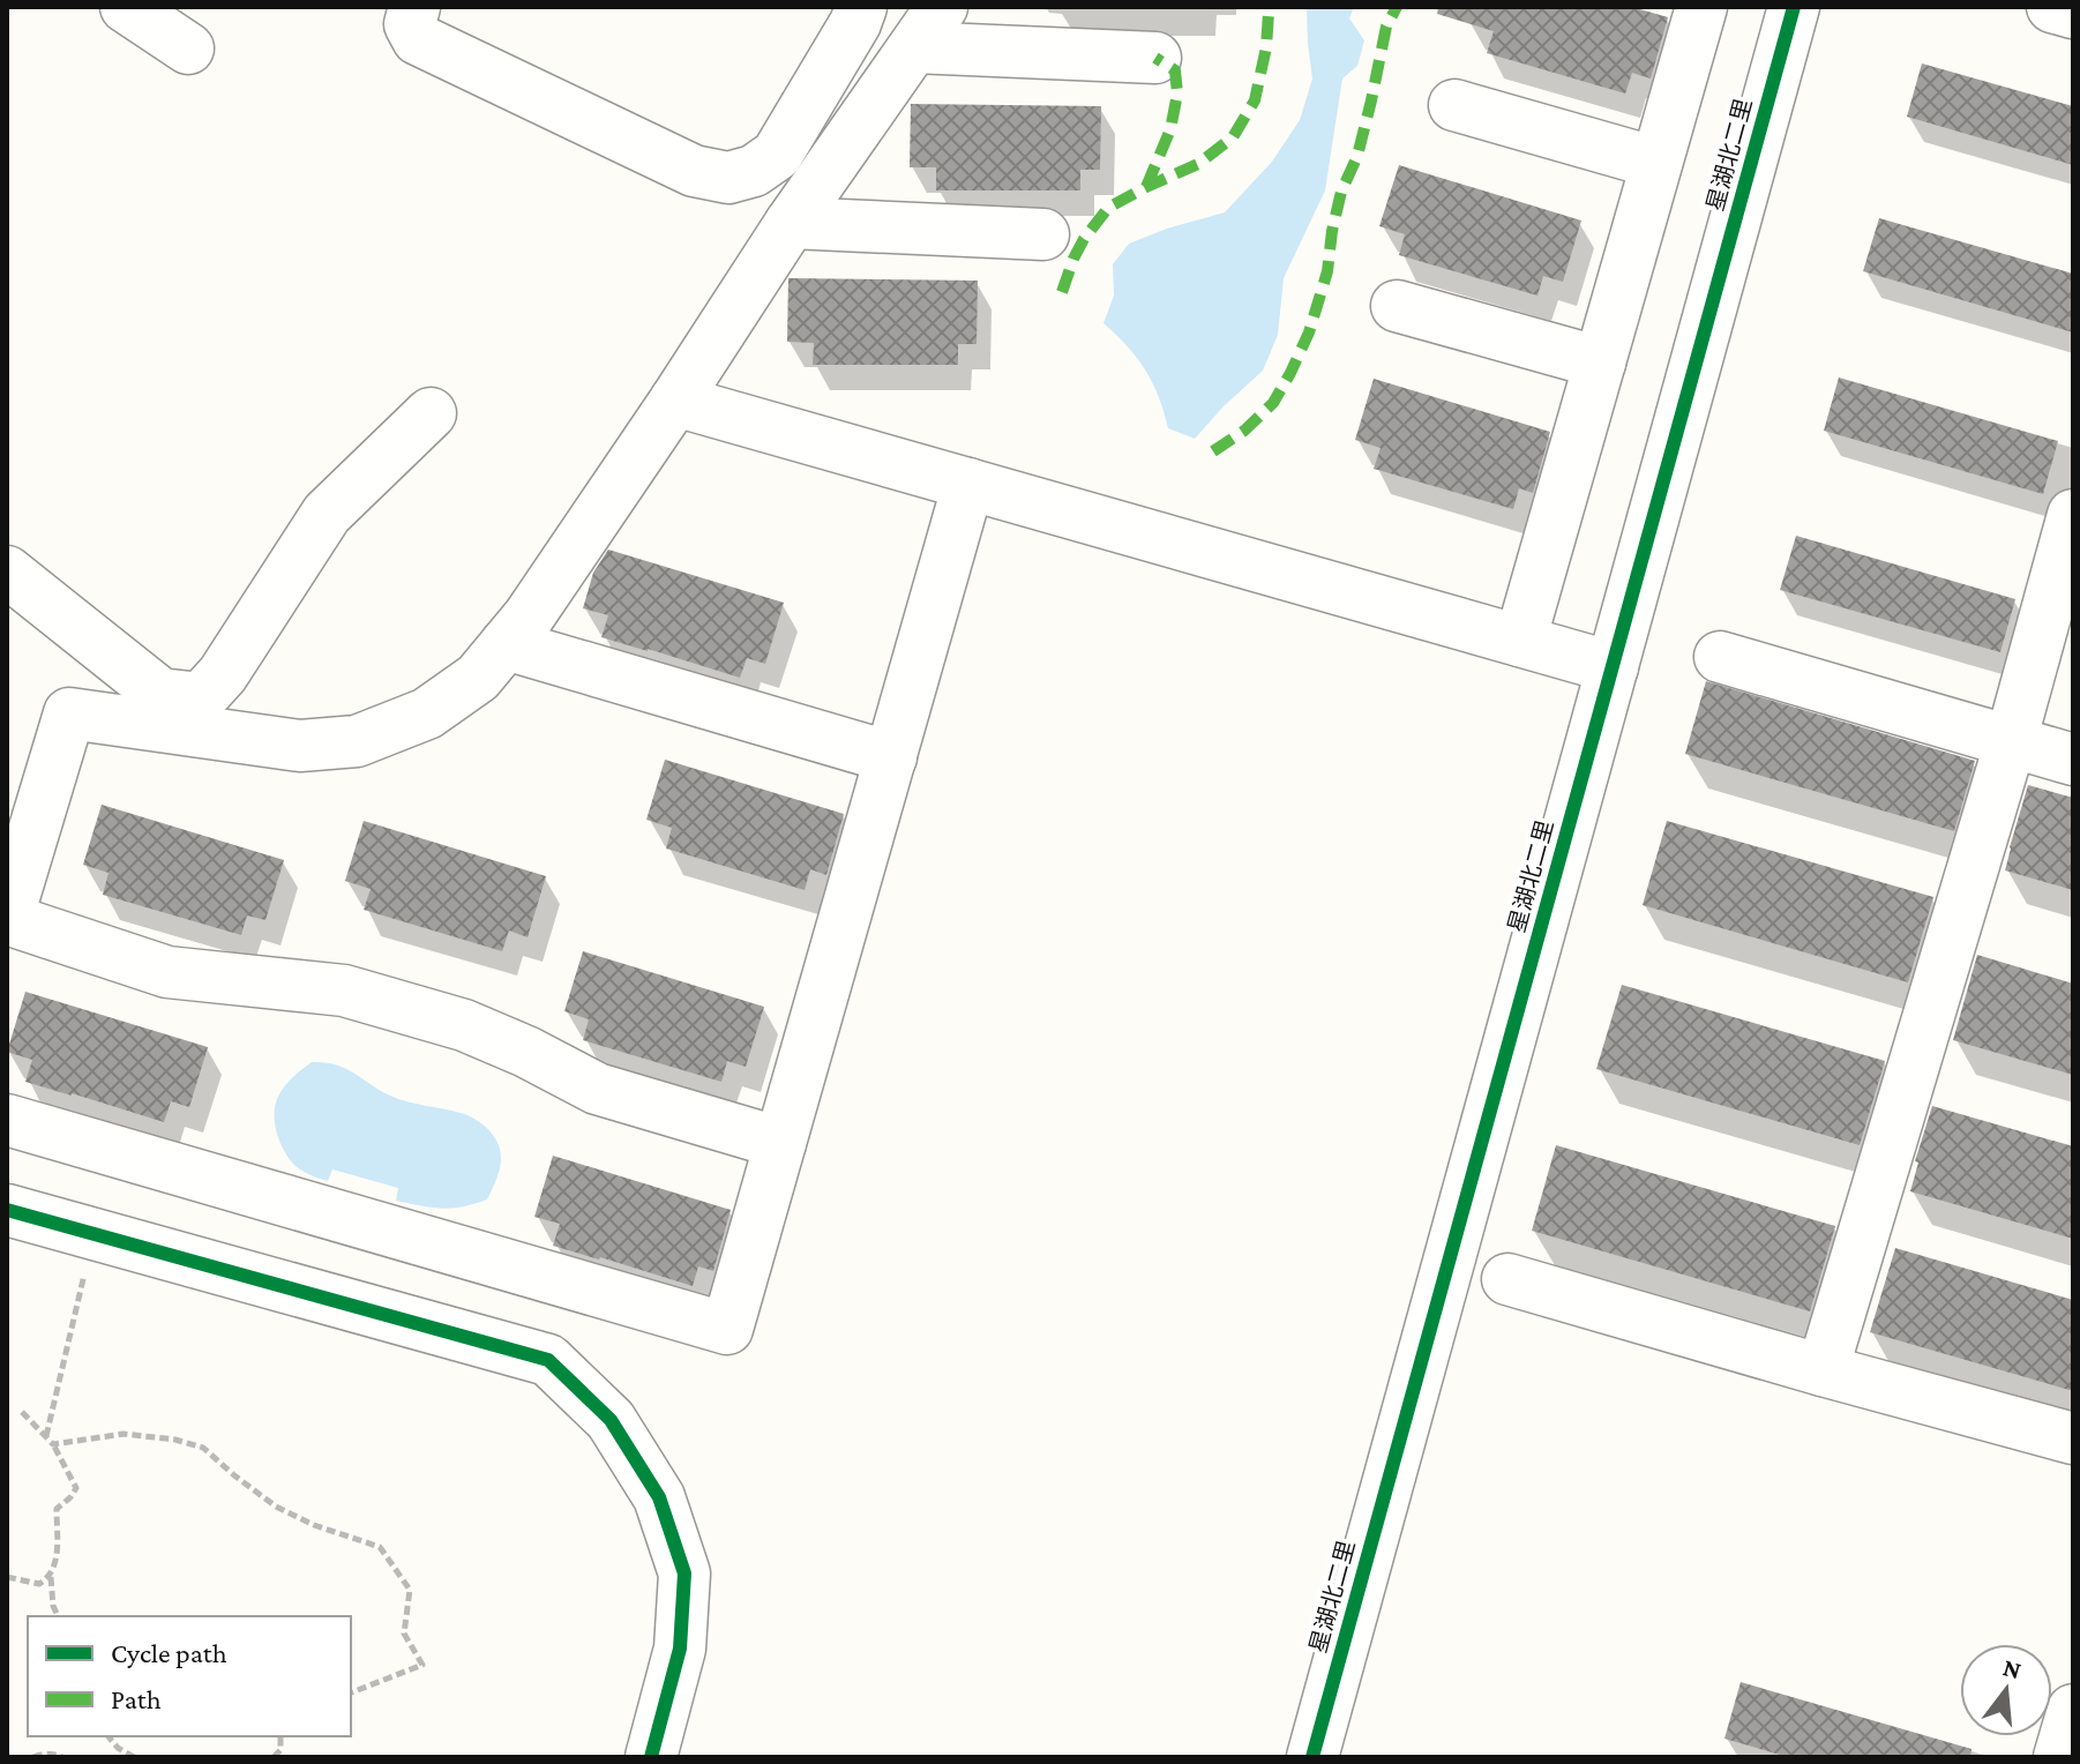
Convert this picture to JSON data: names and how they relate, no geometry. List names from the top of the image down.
{
  "streets": {
    "street": ["星湖北二里"]
  },
  "legend": ["Cycle path", "Path"],
  "north": "top"
}
